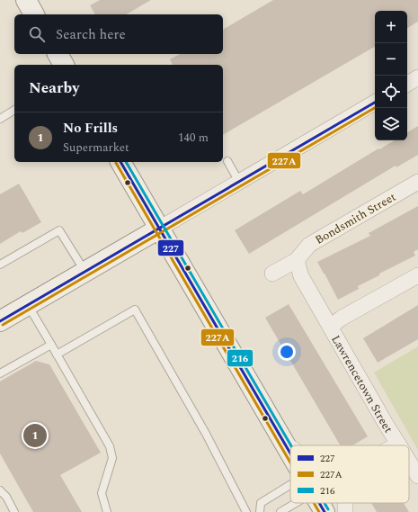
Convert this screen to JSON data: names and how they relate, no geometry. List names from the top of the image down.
{
  "streets": {
    "street": ["Bondsmith Street", "Lawrencetown Street"]
  },
  "lines": ["transit line 227", "transit line 227A", "transit line 216"],
  "legend": ["227", "227A", "216"],
  "page": {
    "map_buttons": ["+", "−"],
    "search": "Search here",
    "heading": "Nearby",
    "list": [
      {
        "mark": "1",
        "name": "No Frills",
        "note": "Supermarket",
        "value": "140 m"
      }
    ],
    "pins": "1"
  }
}
